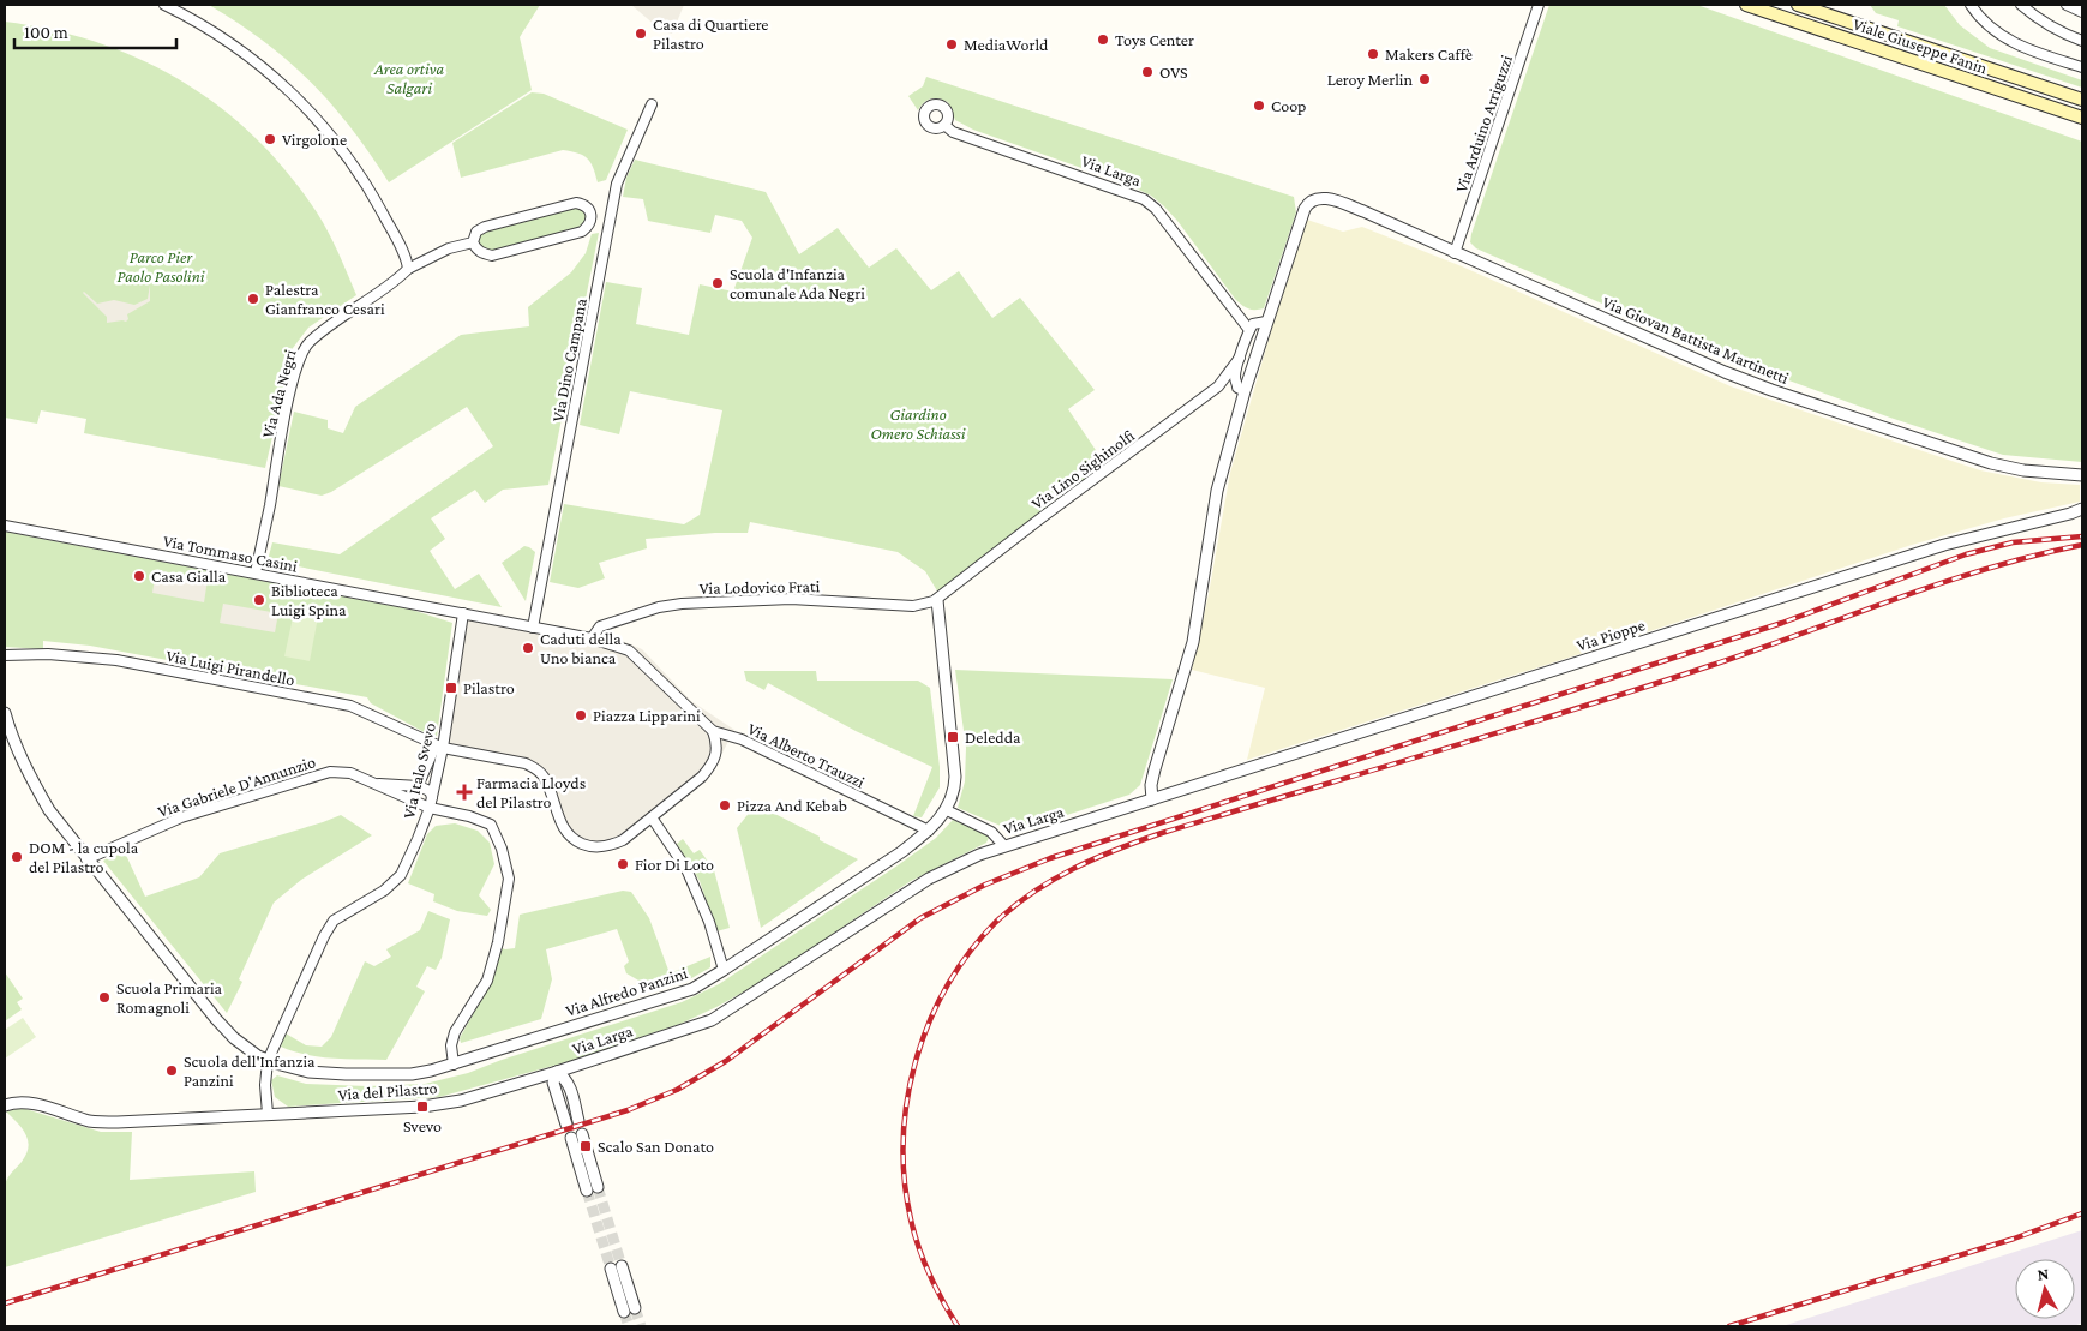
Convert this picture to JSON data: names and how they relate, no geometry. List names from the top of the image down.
{
  "streets": {
    "main road": ["Viale Giuseppe Fanin"],
    "street": [
      "Via Arduino Arriguzzi",
      "Via Larga",
      "Via Giovan Battista Martinetti",
      "Via Dino Campana",
      "Via Ada Negri",
      "Via Lino Sighinolfi",
      "Via Tommaso Casini",
      "Via Lodovico Frati",
      "Via Pioppe",
      "Via Luigi Pirandello",
      "Via Alberto Trauzzi",
      "Via Italo Svevo",
      "Via Gabriele D'Annunzio",
      "Via Alfredo Panzini",
      "Via del Pilastro"
    ]
  },
  "crossings": [
    ["Via Arduino Arriguzzi", "Via Giovan Battista Martinetti"],
    ["Via Larga", "Via Pioppe"],
    ["Via Larga", "Via del Pilastro"],
    ["Via Dino Campana", "Via Tommaso Casini"],
    ["Via Ada Negri", "Via Tommaso Casini"],
    ["Via Lino Sighinolfi", "Via Lodovico Frati"],
    ["Via Lino Sighinolfi", "Via Alfredo Panzini"],
    ["Via Tommaso Casini", "Via Lodovico Frati"],
    ["Via Tommaso Casini", "Via Alberto Trauzzi"],
    ["Via Tommaso Casini", "Via Italo Svevo"],
    ["Via Lodovico Frati", "Via Alberto Trauzzi"],
    ["Via Lodovico Frati", "Via Alfredo Panzini"],
    ["Via Luigi Pirandello", "Via Italo Svevo"],
    ["Via Alberto Trauzzi", "Via Alfredo Panzini"],
    ["Via Italo Svevo", "Via Gabriele D'Annunzio"],
    ["Via Italo Svevo", "Via Alfredo Panzini"],
    ["Via Gabriele D'Annunzio", "Via Alfredo Panzini"]
  ],
  "parks": ["Area ortiva Salgari", "Parco Pier Paolo Pasolini", "Giardino Omero Schiassi"],
  "places": {
    "other": [
      "Casa di Quartiere Pilastro",
      "Toys Center",
      "MediaWorld",
      "Makers Caffè",
      "OVS",
      "Leroy Merlin",
      "Coop",
      "Virgolone",
      "Scuola d'Infanzia comunale Ada Negri",
      "Palestra Gianfranco Cesari",
      "Casa Gialla",
      "Biblioteca Luigi Spina",
      "Caduti della Uno bianca",
      "Piazza Lipparini",
      "Pizza And Kebab",
      "DOM - la cupola del Pilastro",
      "Fior Di Loto",
      "Scuola Primaria Romagnoli",
      "Scuola dell'Infanzia Panzini"
    ],
    "transit": [
      "Pilastro",
      "Deledda",
      "Svevo",
      "Scalo San Donato"
    ],
    "health": ["Farmacia Lloyds del Pilastro"]
  },
  "scale_bar": "100 m",
  "north": "top"
}
